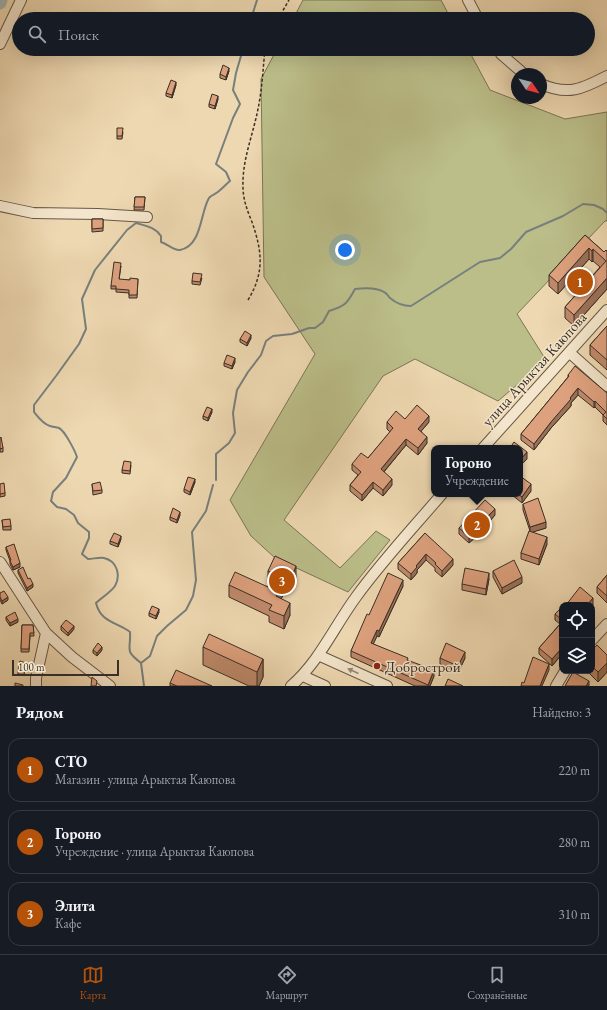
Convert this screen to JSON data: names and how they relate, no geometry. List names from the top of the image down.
{
  "streets": {
    "street": ["улица Арыктая Каюпова"]
  },
  "places": ["Добрострой"],
  "scale_bar": "100 m",
  "north": "bottom right",
  "page": {
    "search": "Поиск",
    "pins": ["1", "2", "3"],
    "popup": ["Гороно", "Учреждение"],
    "scale": "100 m",
    "heading": ["Рядом", "Найдено: 3"],
    "list": [
      {
        "mark": "1",
        "name": "СТО",
        "note": "Магазин · улица Арыктая Каюпова",
        "value": "220 m"
      },
      {
        "mark": "2",
        "name": "Гороно",
        "note": "Учреждение · улица Арыктая Каюпова",
        "value": "280 m"
      },
      {
        "mark": "3",
        "name": "Элита",
        "note": "Кафе",
        "value": "310 m"
      }
    ],
    "nav": ["Карта", "Маршрут", "Сохранённые"]
  }
}
